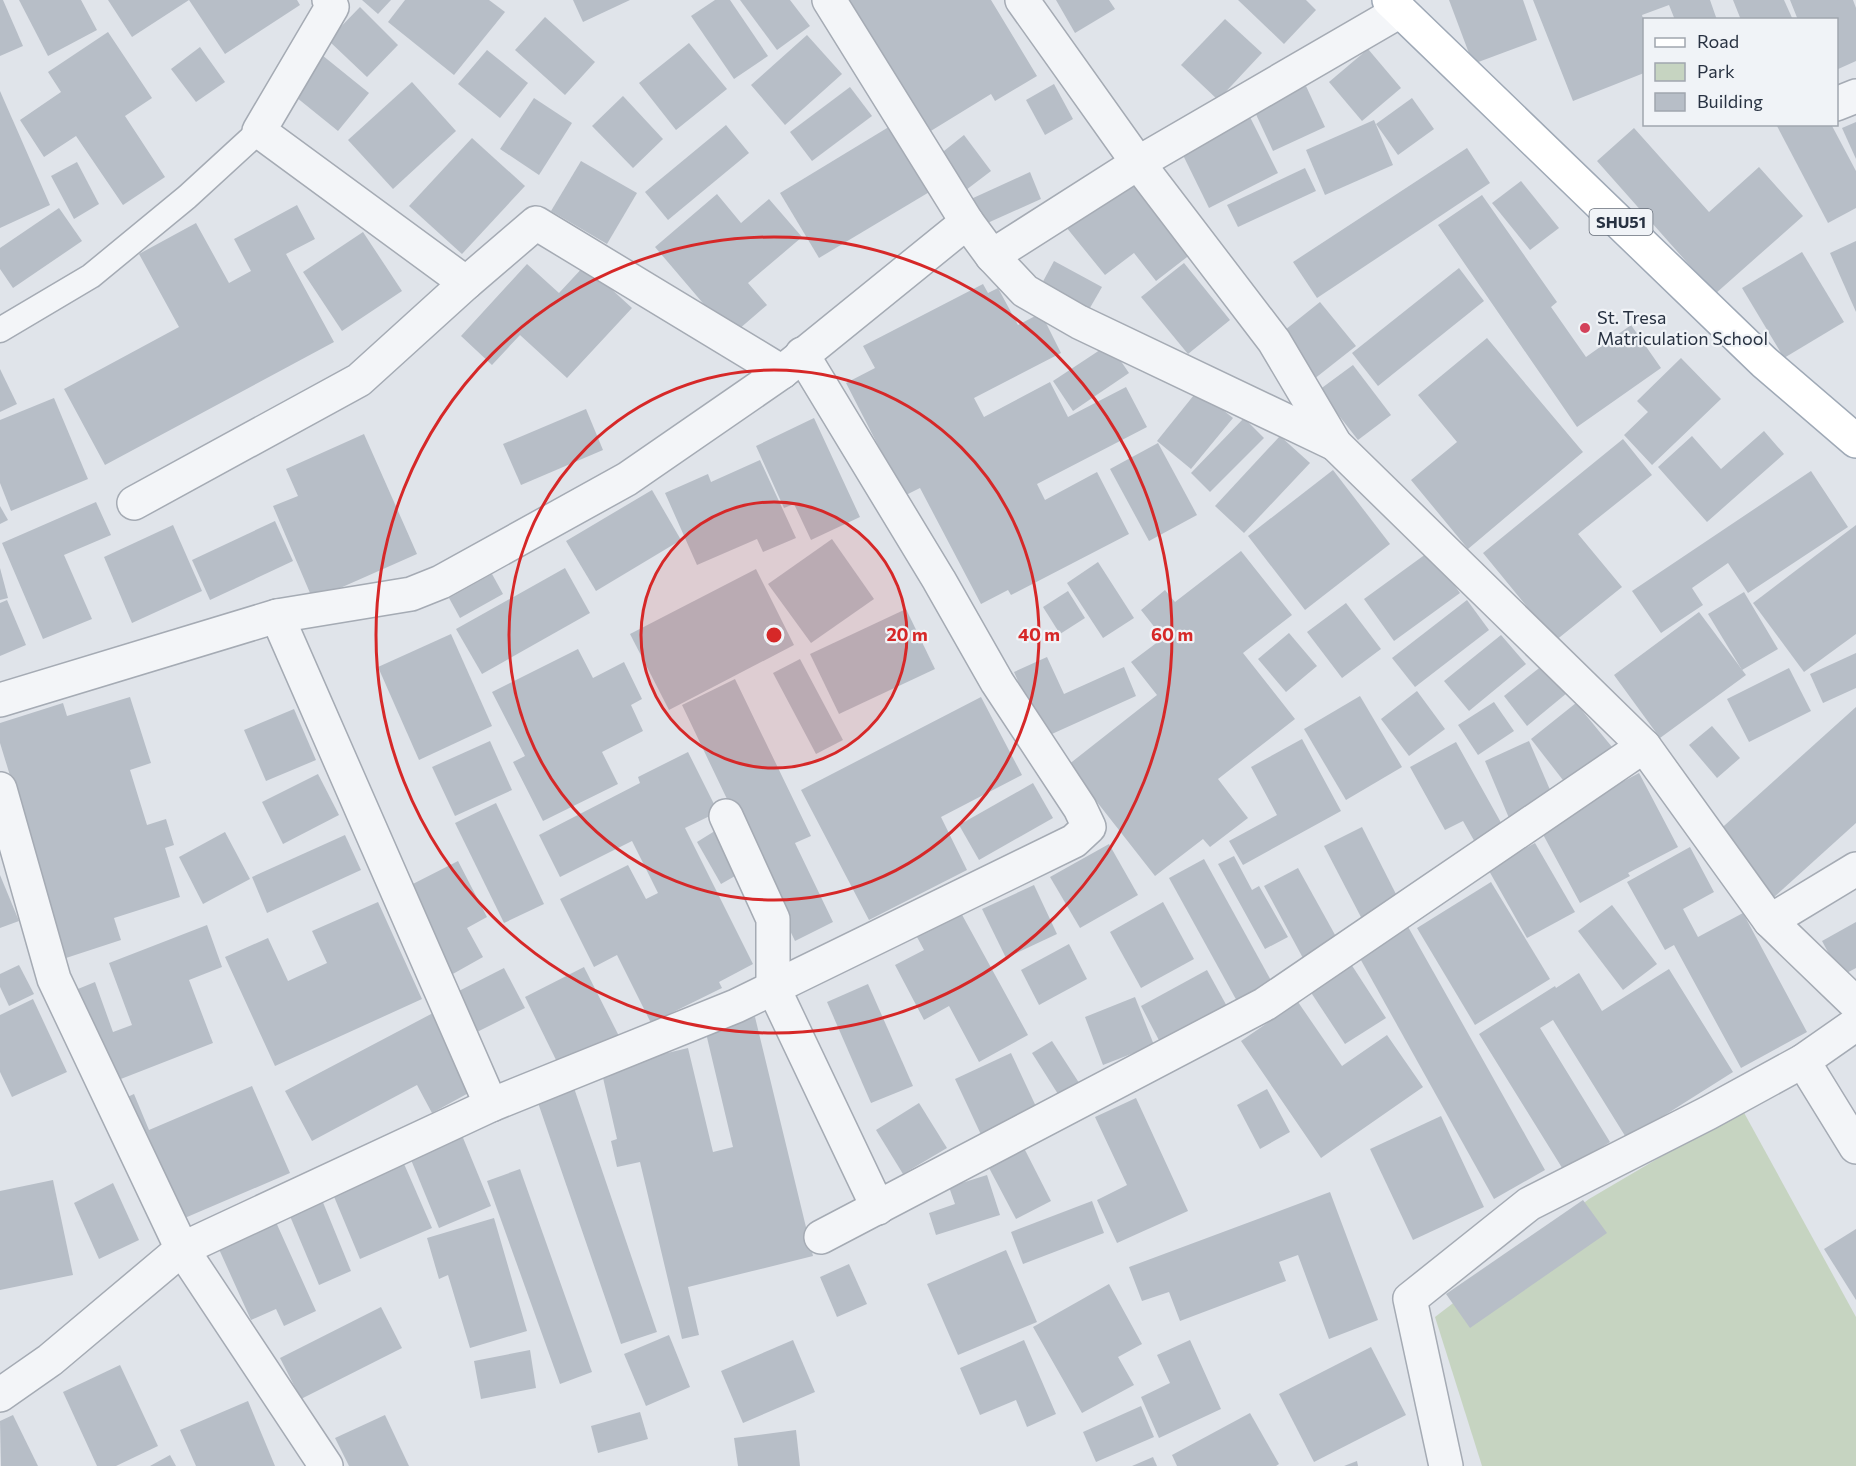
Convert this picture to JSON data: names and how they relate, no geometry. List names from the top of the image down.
{
  "streets": {
    "main road": ["SHU51"]
  },
  "places": ["St. Tresa Matriculation School"],
  "legend": ["Road", "Park", "Building"],
  "rings": ["20 m", "40 m", "60 m"]
}
